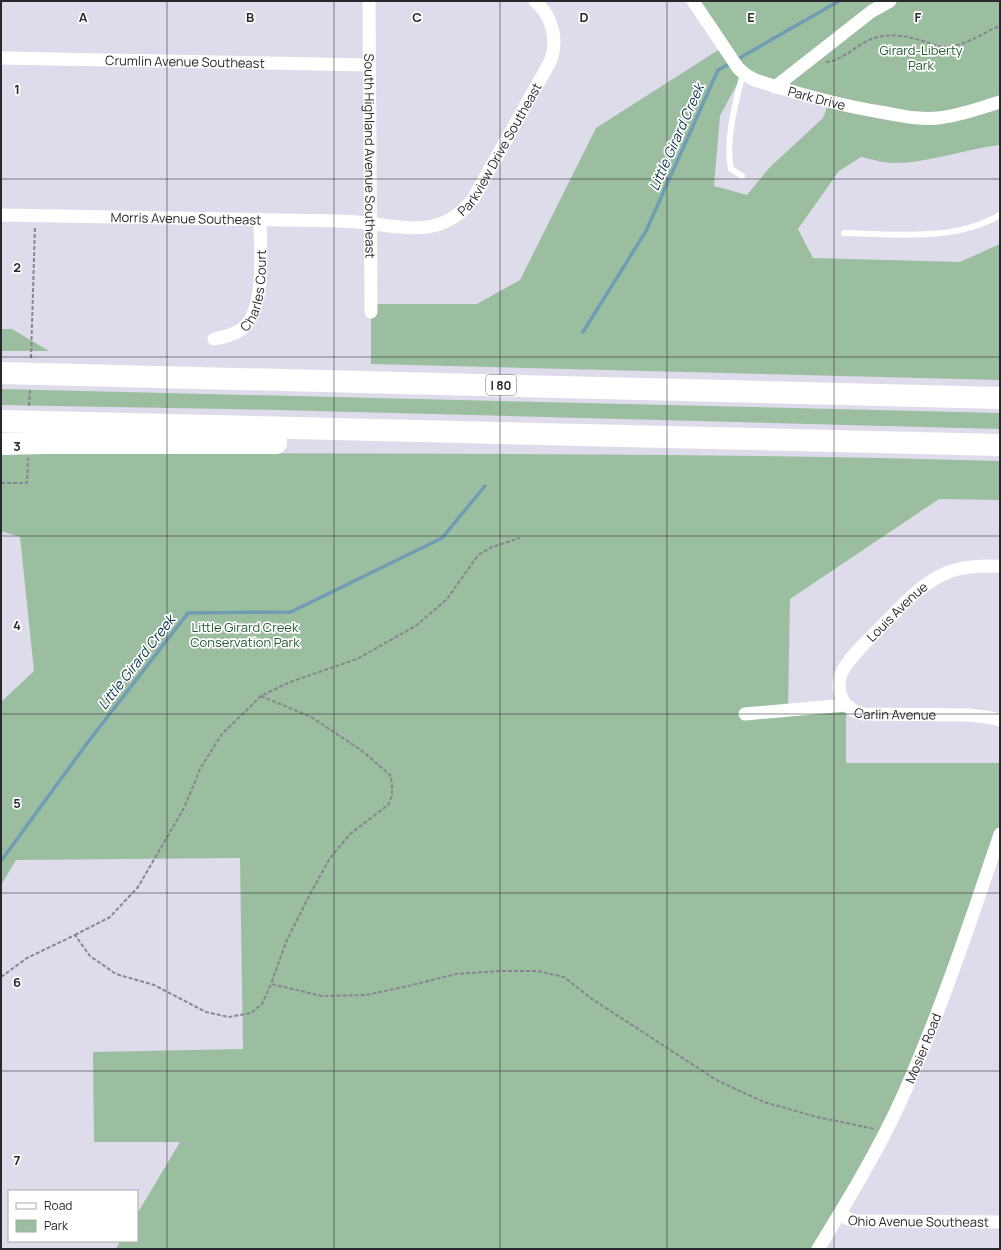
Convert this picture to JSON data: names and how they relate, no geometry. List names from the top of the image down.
{
  "streets": {
    "highway": ["I 80"],
    "street": [
      "Crumlin Avenue Southeast",
      "Park Drive",
      "Parkview Drive Southeast",
      "South Highland Avenue Southeast",
      "Morris Avenue Southeast",
      "Charles Court",
      "Louis Avenue",
      "Carlin Avenue",
      "Mosier Road",
      "Ohio Avenue Southeast"
    ]
  },
  "crossings": [
    ["Crumlin Avenue Southeast", "South Highland Avenue Southeast"],
    ["Parkview Drive Southeast", "South Highland Avenue Southeast"],
    ["Parkview Drive Southeast", "Morris Avenue Southeast"],
    ["South Highland Avenue Southeast", "Morris Avenue Southeast"],
    ["Morris Avenue Southeast", "Charles Court"],
    ["Louis Avenue", "Carlin Avenue"],
    ["Mosier Road", "Ohio Avenue Southeast"]
  ],
  "water": ["Little Girard Creek"],
  "parks": ["Girard-Liberty Park", "Little Girard Creek Conservation Park"],
  "legend": ["Road", "Park"],
  "grid": {
    "columns": [
      "A",
      "B",
      "C",
      "D",
      "E",
      "F"
    ],
    "rows": [
      "1",
      "2",
      "3",
      "4",
      "5",
      "6",
      "7"
    ]
  }
}
